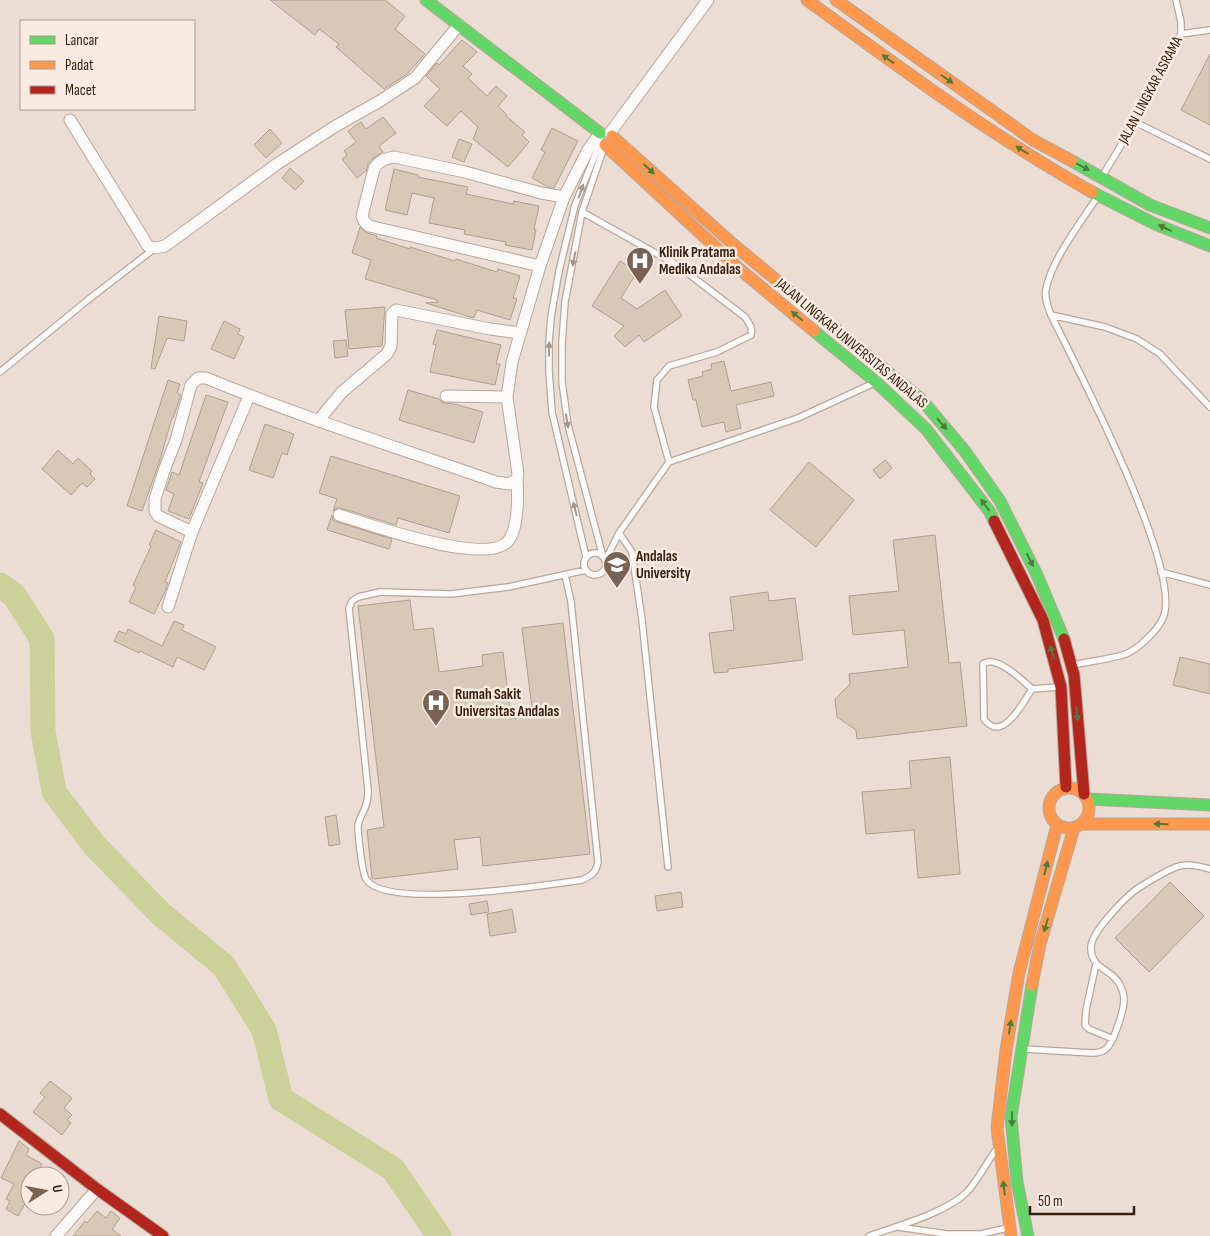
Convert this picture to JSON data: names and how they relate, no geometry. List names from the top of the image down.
{
  "streets": {
    "street": ["JALAN LINGKAR UNIVERSITAS ANDALAS"],
    "lane": ["JALAN LINGKAR ASRAMA"]
  },
  "places": {
    "hospital": ["Klinik Pratama Medika Andalas", "Rumah Sakit Universitas Andalas"],
    "school or university": ["Andalas University"]
  },
  "legend": ["Lancar", "Padat", "Macet"],
  "scale_bar": "50 m",
  "north": "right"
}
